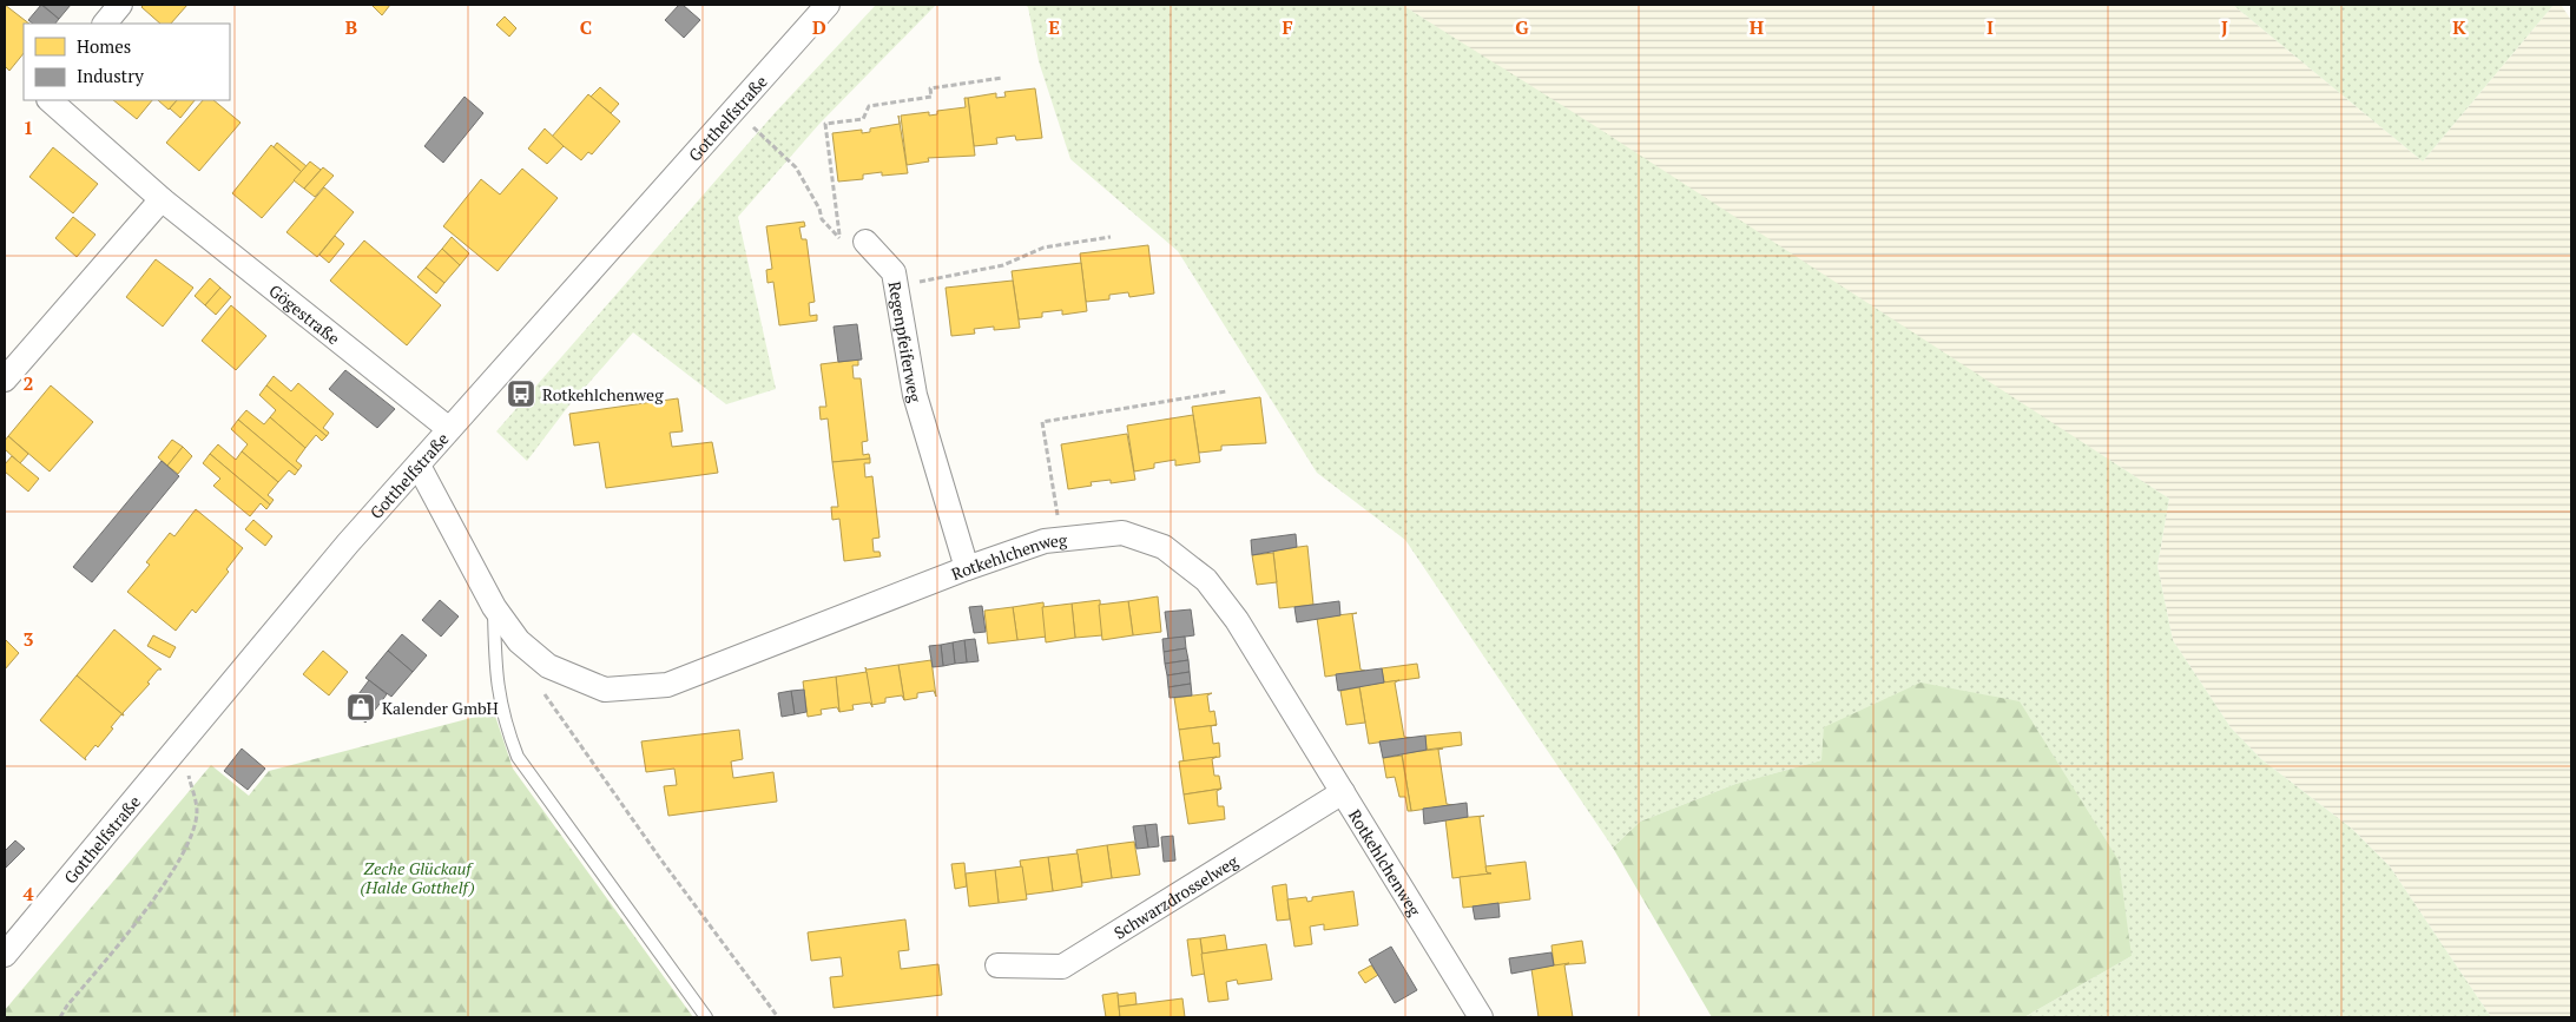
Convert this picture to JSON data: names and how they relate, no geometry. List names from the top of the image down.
{
  "streets": {
    "street": [
      "Gotthelfstraße",
      "Gögestraße",
      "Regenpfeiferweg",
      "Rotkehlchenweg",
      "Schwarzdrosselweg"
    ]
  },
  "crossings": [
    ["Gotthelfstraße", "Gögestraße"],
    ["Gotthelfstraße", "Rotkehlchenweg"],
    ["Regenpfeiferweg", "Rotkehlchenweg"],
    ["Rotkehlchenweg", "Schwarzdrosselweg"]
  ],
  "parks": ["Zeche Glückauf (Halde Gotthelf)"],
  "places": {
    "bus stop": ["Rotkehlchenweg"],
    "shop": ["Kalender GmbH"]
  },
  "legend": ["Homes", "Industry"],
  "grid": {
    "columns": [
      "B",
      "C",
      "D",
      "E",
      "F",
      "G",
      "H",
      "I",
      "J",
      "K"
    ],
    "rows": [
      "1",
      "2",
      "3",
      "4"
    ]
  }
}
